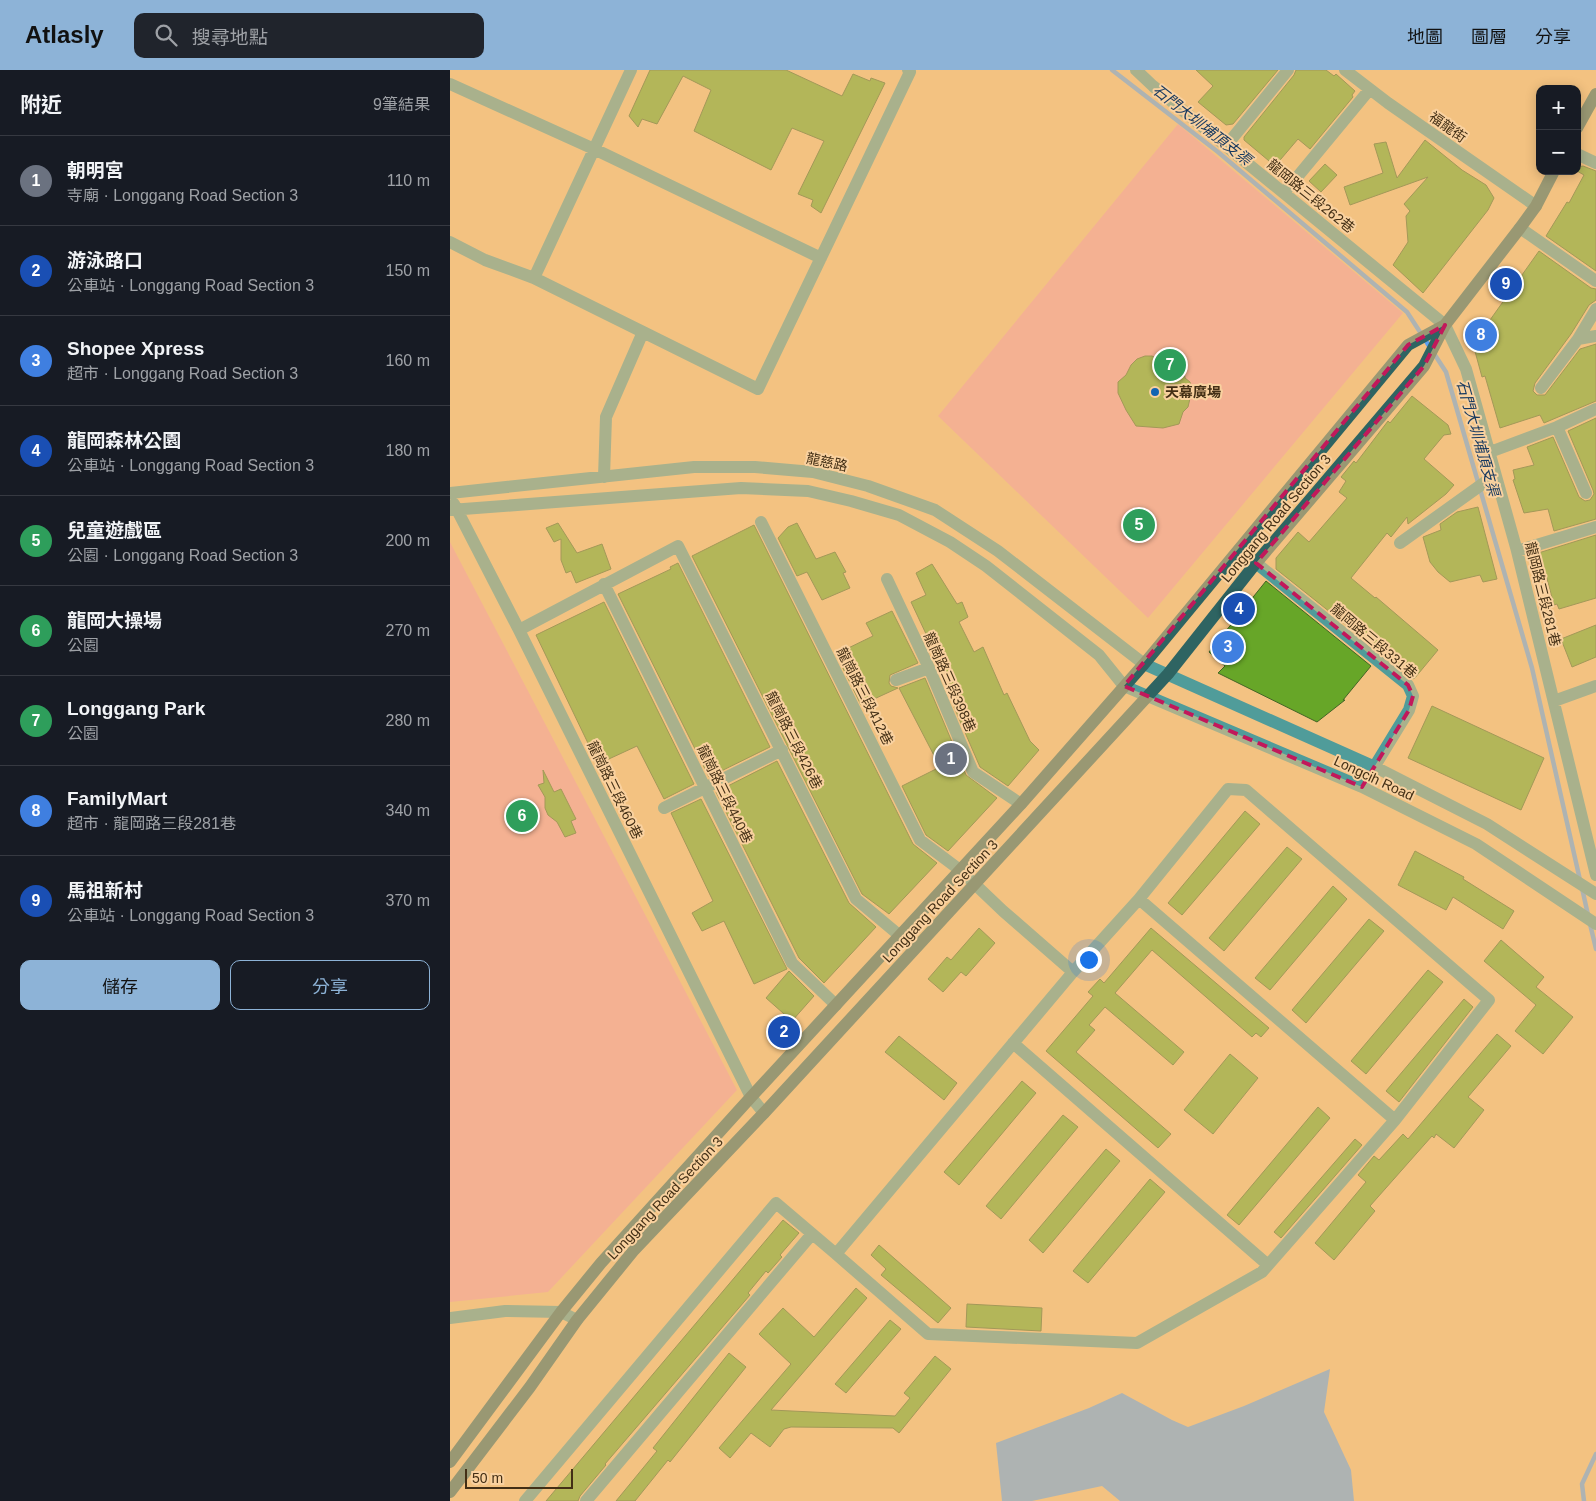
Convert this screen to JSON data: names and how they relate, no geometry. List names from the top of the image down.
{
  "streets": {
    "main road": ["Longgang Road Section 3"],
    "street": [
      "福龍街",
      "龍岡路三段262巷",
      "龍慈路",
      "龍岡路三段281巷",
      "龍岡路三段331巷",
      "龍崗路三段398巷",
      "龍崗路三段412巷",
      "龍崗路三段426巷",
      "Longcih Road",
      "龍崗路三段460巷",
      "龍崗路三段440巷"
    ]
  },
  "crossings": [
    ["福龍街", "Longgang Road Section 3"],
    ["龍岡路三段262巷", "Longgang Road Section 3"],
    ["龍岡路三段262巷", "龍岡路三段281巷"],
    ["龍慈路", "Longgang Road Section 3"],
    ["龍慈路", "Longcih Road"],
    ["Longgang Road Section 3", "龍岡路三段281巷"],
    ["Longgang Road Section 3", "龍岡路三段331巷"],
    ["Longgang Road Section 3", "龍崗路三段398巷"],
    ["Longgang Road Section 3", "龍崗路三段412巷"],
    ["Longgang Road Section 3", "龍崗路三段426巷"],
    ["Longgang Road Section 3", "Longcih Road"],
    ["Longgang Road Section 3", "龍崗路三段460巷"],
    ["Longgang Road Section 3", "龍崗路三段440巷"],
    ["龍岡路三段331巷", "Longcih Road"],
    ["龍崗路三段426巷", "龍崗路三段440巷"]
  ],
  "water": ["石門大圳埔頂支渠"],
  "places": ["天幕廣場"],
  "scale_bar": "50 m",
  "page": {
    "header": "Atlasly",
    "search": "搜尋地點",
    "nav": ["地圖", "圖層", "分享"],
    "heading": ["附近", "9筆結果"],
    "map_buttons": ["+", "−"],
    "list": [
      {
        "mark": "1",
        "name": "朝明宮",
        "note": "寺廟 · Longgang Road Section 3",
        "value": "110 m"
      },
      {
        "mark": "2",
        "name": "游泳路口",
        "note": "公車站 · Longgang Road Section 3",
        "value": "150 m"
      },
      {
        "mark": "3",
        "name": "Shopee Xpress",
        "note": "超市 · Longgang Road Section 3",
        "value": "160 m"
      },
      {
        "mark": "4",
        "name": "龍岡森林公園",
        "note": "公車站 · Longgang Road Section 3",
        "value": "180 m"
      },
      {
        "mark": "5",
        "name": "兒童遊戲區",
        "note": "公園 · Longgang Road Section 3",
        "value": "200 m"
      },
      {
        "mark": "6",
        "name": "龍岡大操場",
        "note": "公園",
        "value": "270 m"
      },
      {
        "mark": "7",
        "name": "Longgang Park",
        "note": "公園",
        "value": "280 m"
      },
      {
        "mark": "8",
        "name": "FamilyMart",
        "note": "超市 · 龍岡路三段281巷",
        "value": "340 m"
      },
      {
        "mark": "9",
        "name": "馬祖新村",
        "note": "公車站 · Longgang Road Section 3",
        "value": "370 m"
      }
    ],
    "pins": [
      "9",
      "8",
      "7",
      "5",
      "4",
      "3",
      "1",
      "6",
      "2"
    ],
    "buttons": ["儲存", "分享"],
    "scale": "50 m"
  }
}
